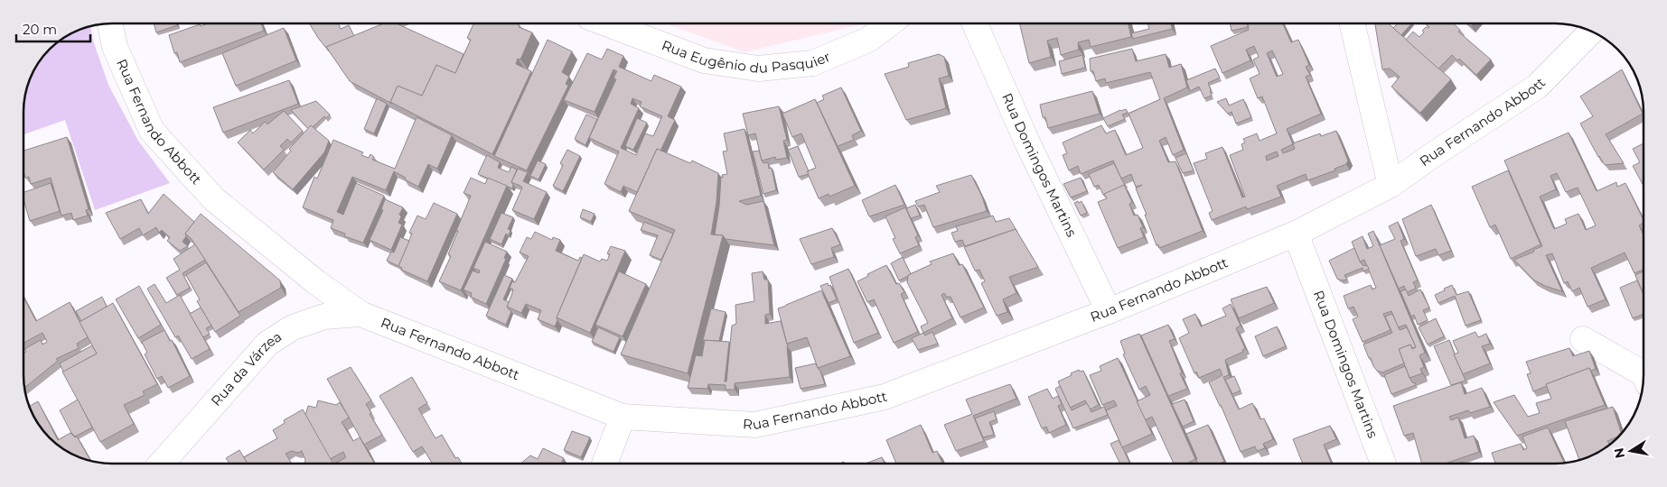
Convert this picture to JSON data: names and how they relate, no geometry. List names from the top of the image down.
{
  "streets": {
    "street": [
      "Rua Eugênio du Pasquier",
      "Rua Fernando Abbott",
      "Rua Domingos Martins",
      "Rua da Várzea"
    ]
  },
  "crossings": [
    ["Rua Fernando Abbott", "Rua Domingos Martins"],
    ["Rua Fernando Abbott", "Rua da Várzea"]
  ],
  "scale_bar": "20 m",
  "north": "left"
}
